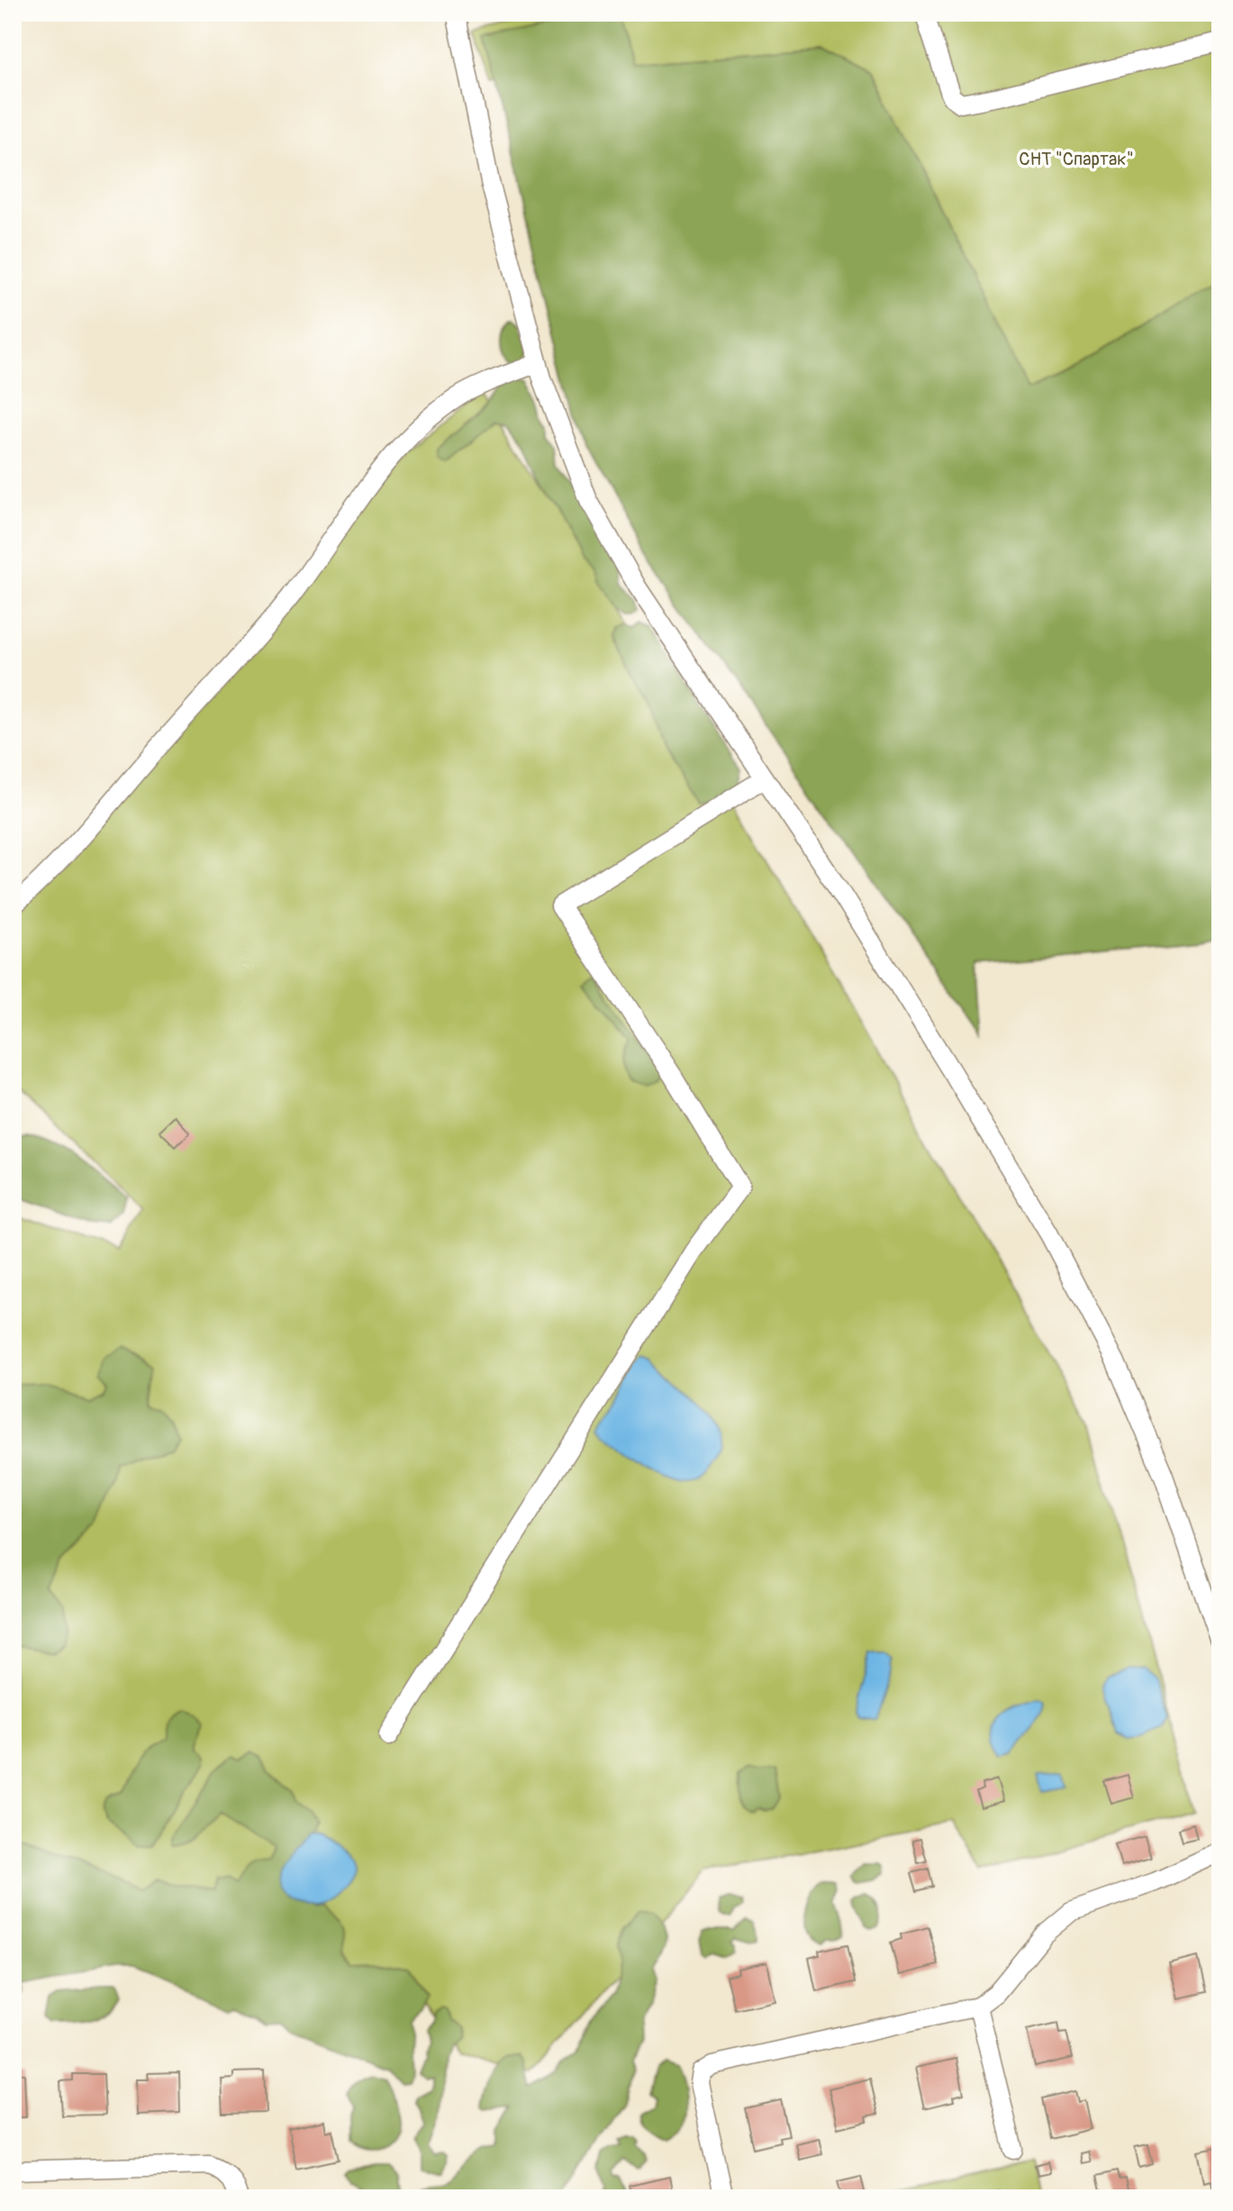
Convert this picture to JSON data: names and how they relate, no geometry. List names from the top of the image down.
{
  "parks": ["СНТ \"Спартак\""]
}
